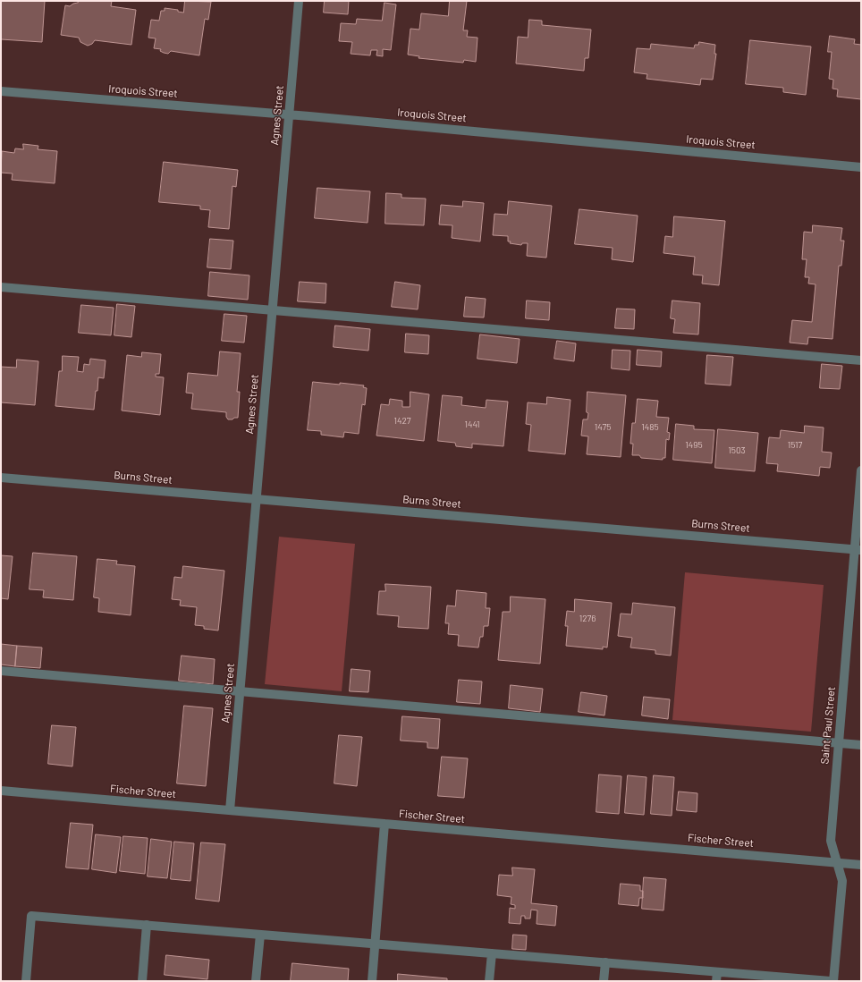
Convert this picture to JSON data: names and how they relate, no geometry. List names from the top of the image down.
{
  "streets": {
    "street": [
      "Iroquois Street",
      "Agnes Street",
      "Burns Street",
      "Saint Paul Street",
      "Fischer Street"
    ]
  },
  "crossings": [
    ["Iroquois Street", "Agnes Street"],
    ["Agnes Street", "Burns Street"],
    ["Agnes Street", "Fischer Street"],
    ["Burns Street", "Saint Paul Street"],
    ["Saint Paul Street", "Fischer Street"]
  ],
  "house_numbers": [
    "1427",
    "1441",
    "1475",
    "1485",
    "1495",
    "1517",
    "1503",
    "1276"
  ]
}
